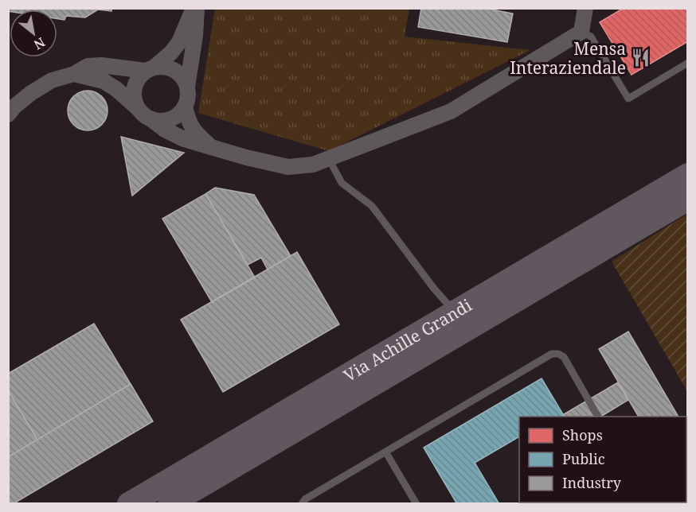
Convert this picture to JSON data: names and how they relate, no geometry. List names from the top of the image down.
{
  "streets": {
    "main road": ["Via Achille Grandi"]
  },
  "places": {
    "restaurant": ["Mensa Interaziendale"]
  },
  "legend": ["Shops", "Public", "Industry"],
  "north": "bottom right"
}
